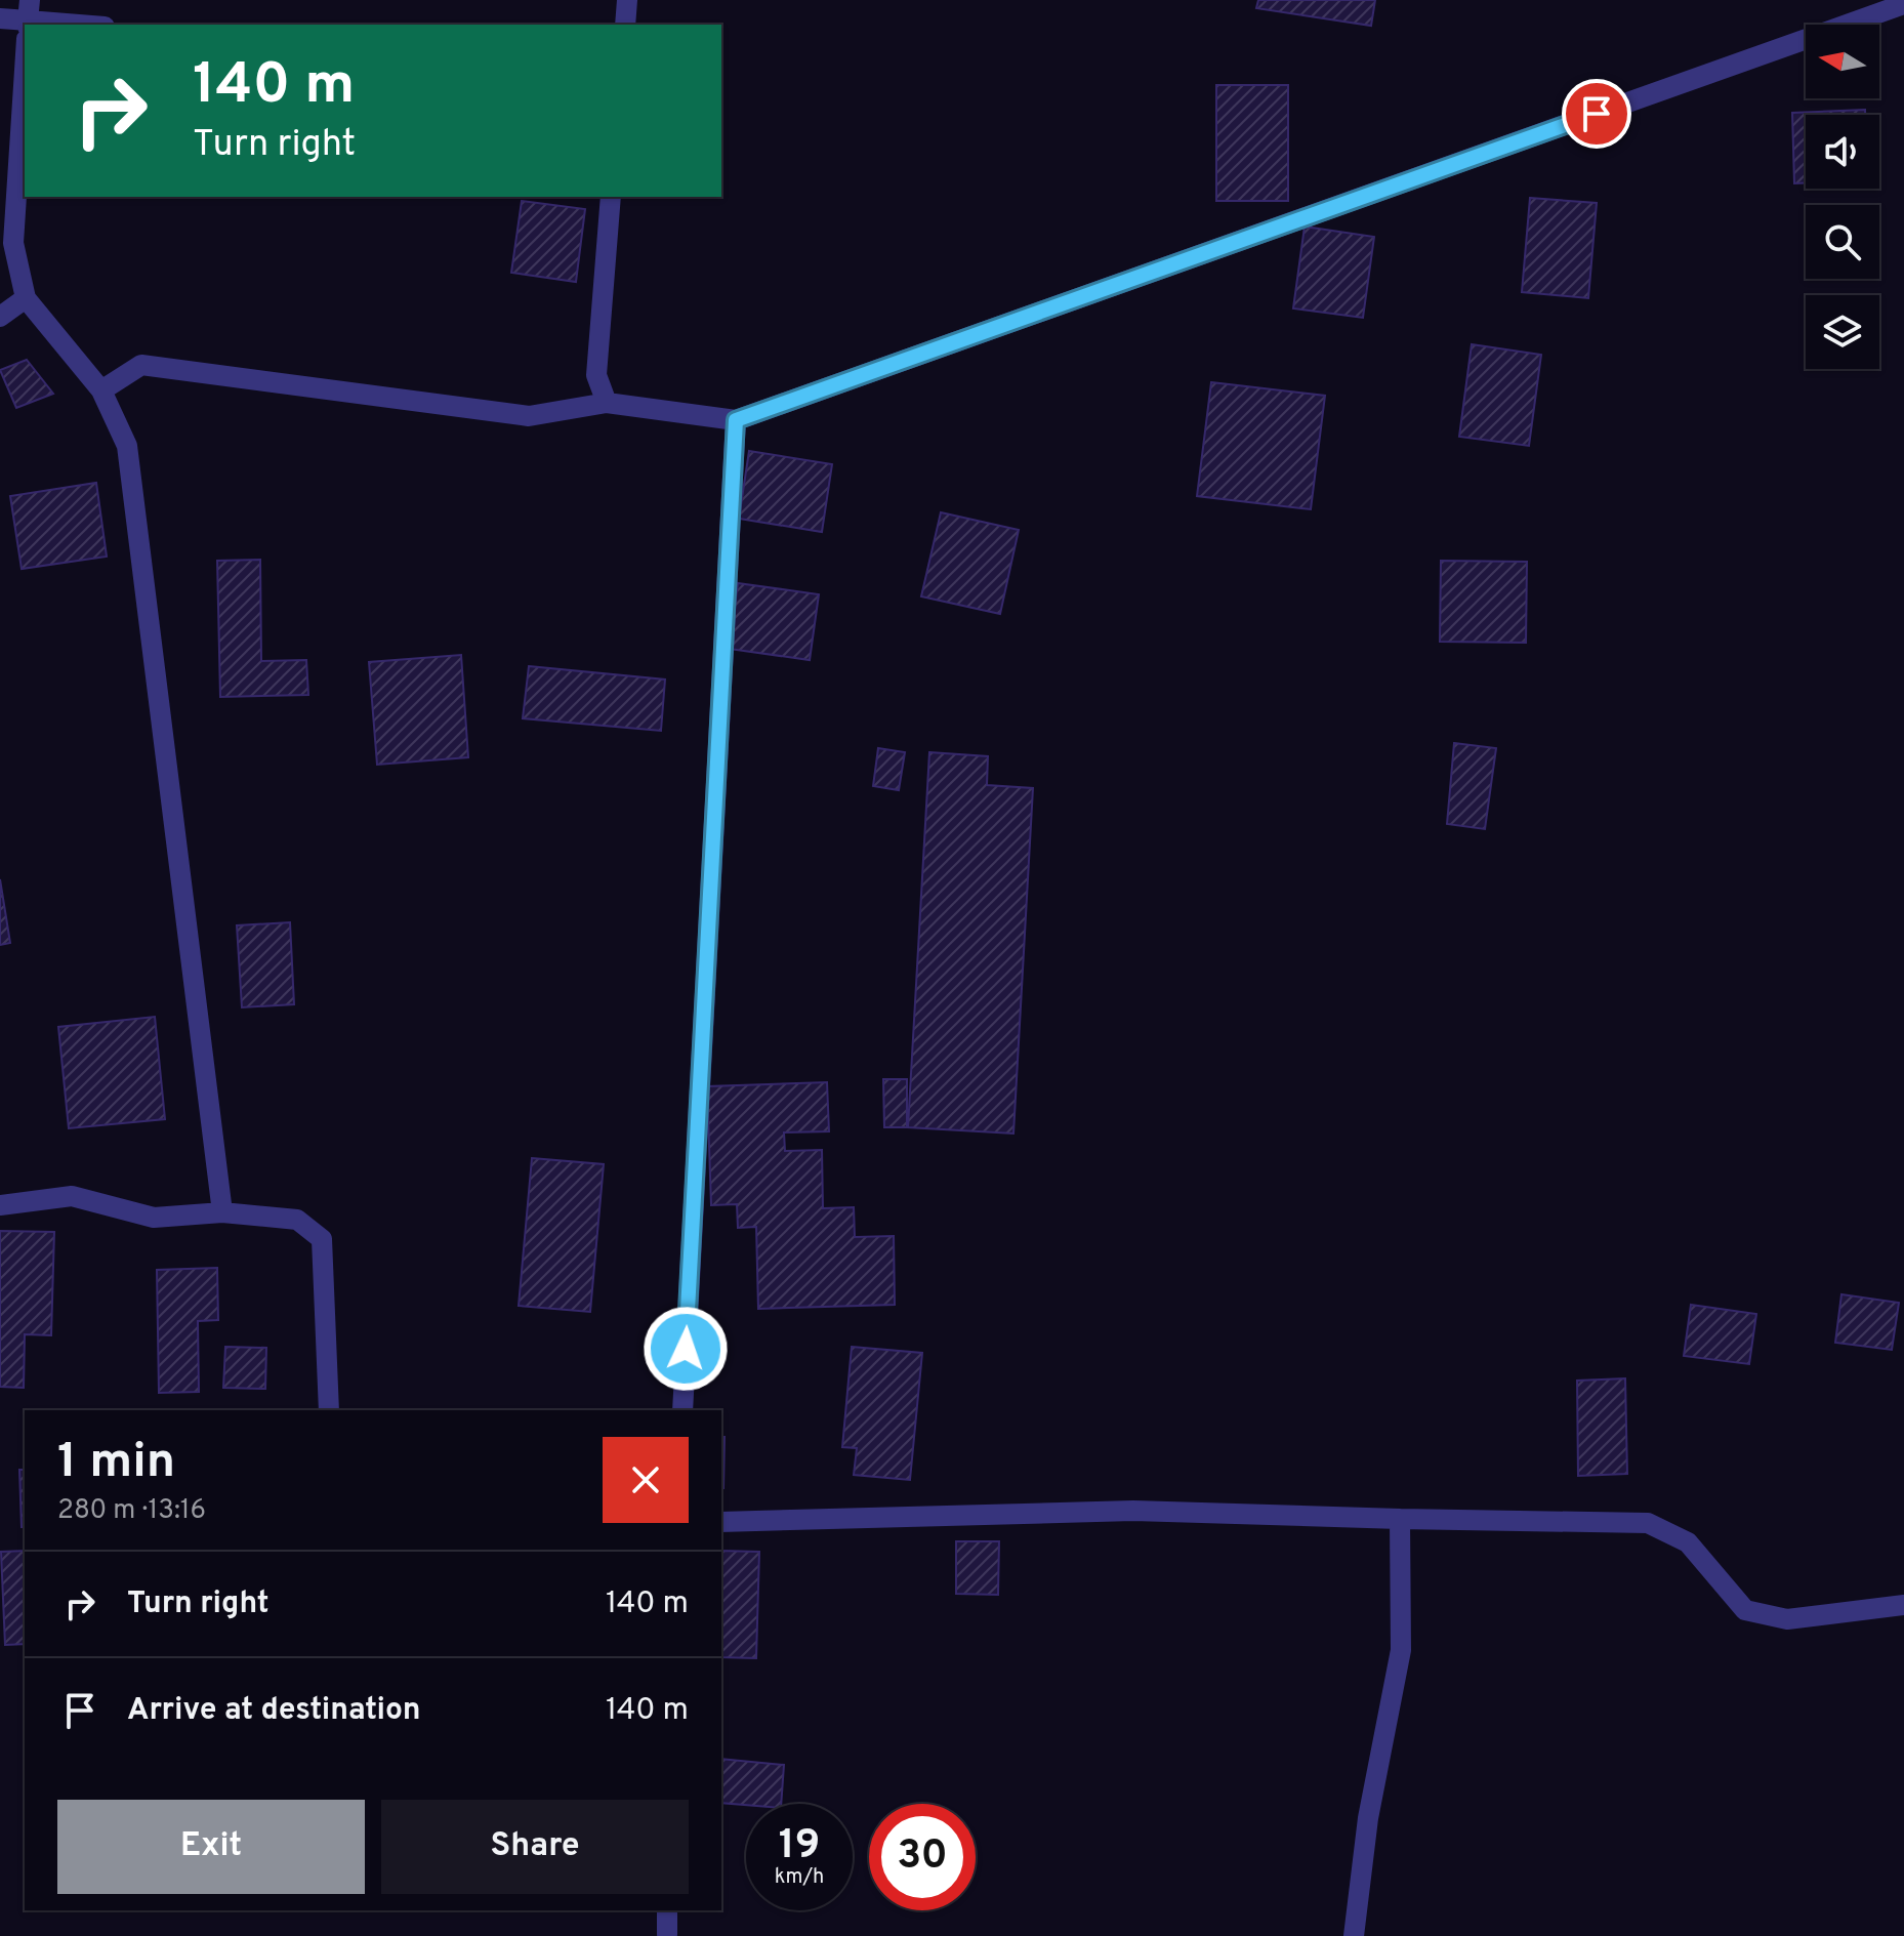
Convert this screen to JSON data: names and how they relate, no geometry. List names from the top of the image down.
{
  "north": "left",
  "page": {
    "turn": ["140 m", "Turn right"],
    "heading": ["1 min", "280 m · 13:16"],
    "list": [
      {
        "name": "Turn right",
        "value": "140 m"
      },
      {
        "name": "Arrive at destination",
        "value": "140 m"
      }
    ],
    "buttons": ["Exit", "Share"],
    "speed": "19 km/h",
    "limit": "30"
  }
}
